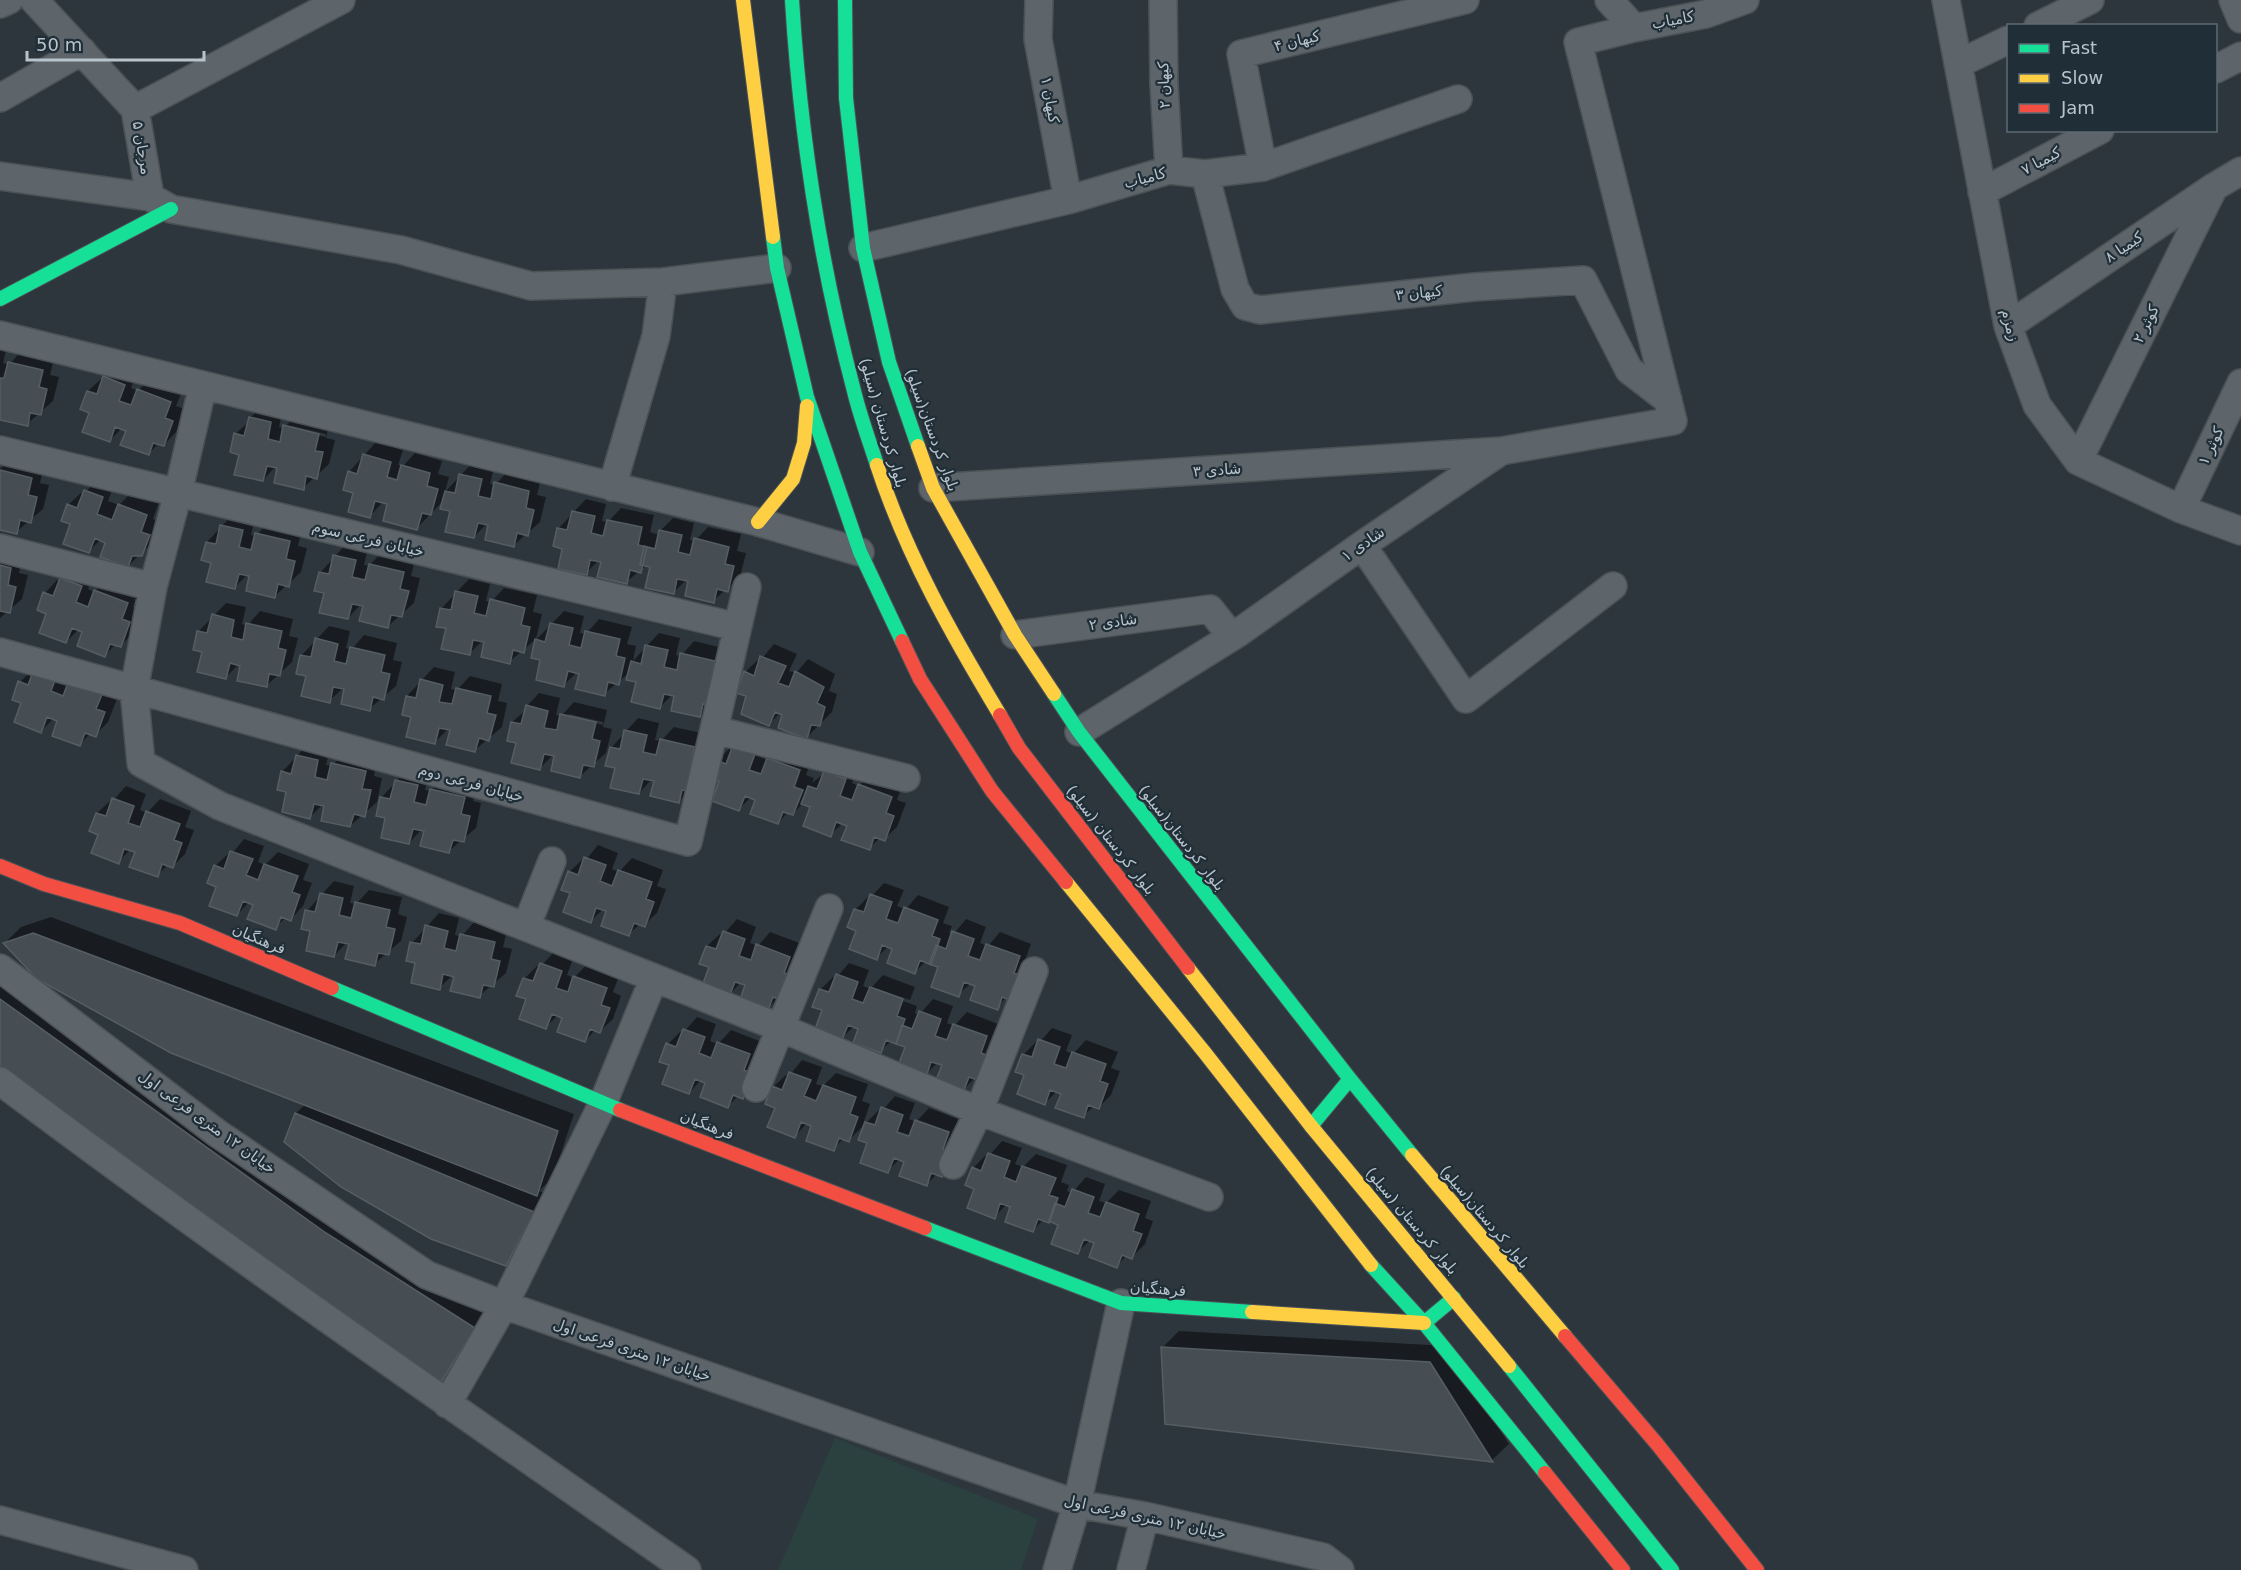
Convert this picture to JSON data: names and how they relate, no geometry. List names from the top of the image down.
{
  "streets": {
    "main road": ["بلوار کردستان (سیلو)", "بلوار کردستان(سیلو)", "فرهنگیان"],
    "street": [
      "کامیاب",
      "کیهان ۴",
      "کیهان ۲",
      "کیهان ۱",
      "مرجان ۵",
      "کیمیا ۷",
      "کیمیا ۸",
      "کیهان ۳",
      "کوثر ۲",
      "زمزم",
      "کوثر ۱",
      "شادی ۳",
      "خیابان فرعی سوم",
      "شادی ۱",
      "شادی ۲",
      "خیابان فرعی دوم",
      "خیابان ۱۲ متری فرعی اول"
    ]
  },
  "crossings": [
    ["کامیاب", "کیهان ۴"],
    ["کامیاب", "کیهان ۲"],
    ["کامیاب", "کیهان ۱"],
    ["کامیاب", "کیهان ۳"],
    ["کامیاب", "بلوار کردستان(سیلو)"],
    ["کامیاب", "شادی ۱"],
    ["کیمیا ۷", "زمزم"],
    ["کیمیا ۸", "کوثر ۲"],
    ["کیمیا ۸", "زمزم"],
    ["کیهان ۳", "شادی ۱"],
    ["کوثر ۲", "زمزم"],
    ["زمزم", "کوثر ۱"],
    ["بلوار کردستان(سیلو)", "شادی ۳"],
    ["بلوار کردستان(سیلو)", "شادی ۱"],
    ["بلوار کردستان(سیلو)", "شادی ۲"],
    ["شادی ۳", "شادی ۱"],
    ["خیابان فرعی سوم", "خیابان فرعی دوم"],
    ["شادی ۱", "شادی ۲"]
  ],
  "legend": ["Fast", "Slow", "Jam"],
  "scale_bar": "50 m"
}
